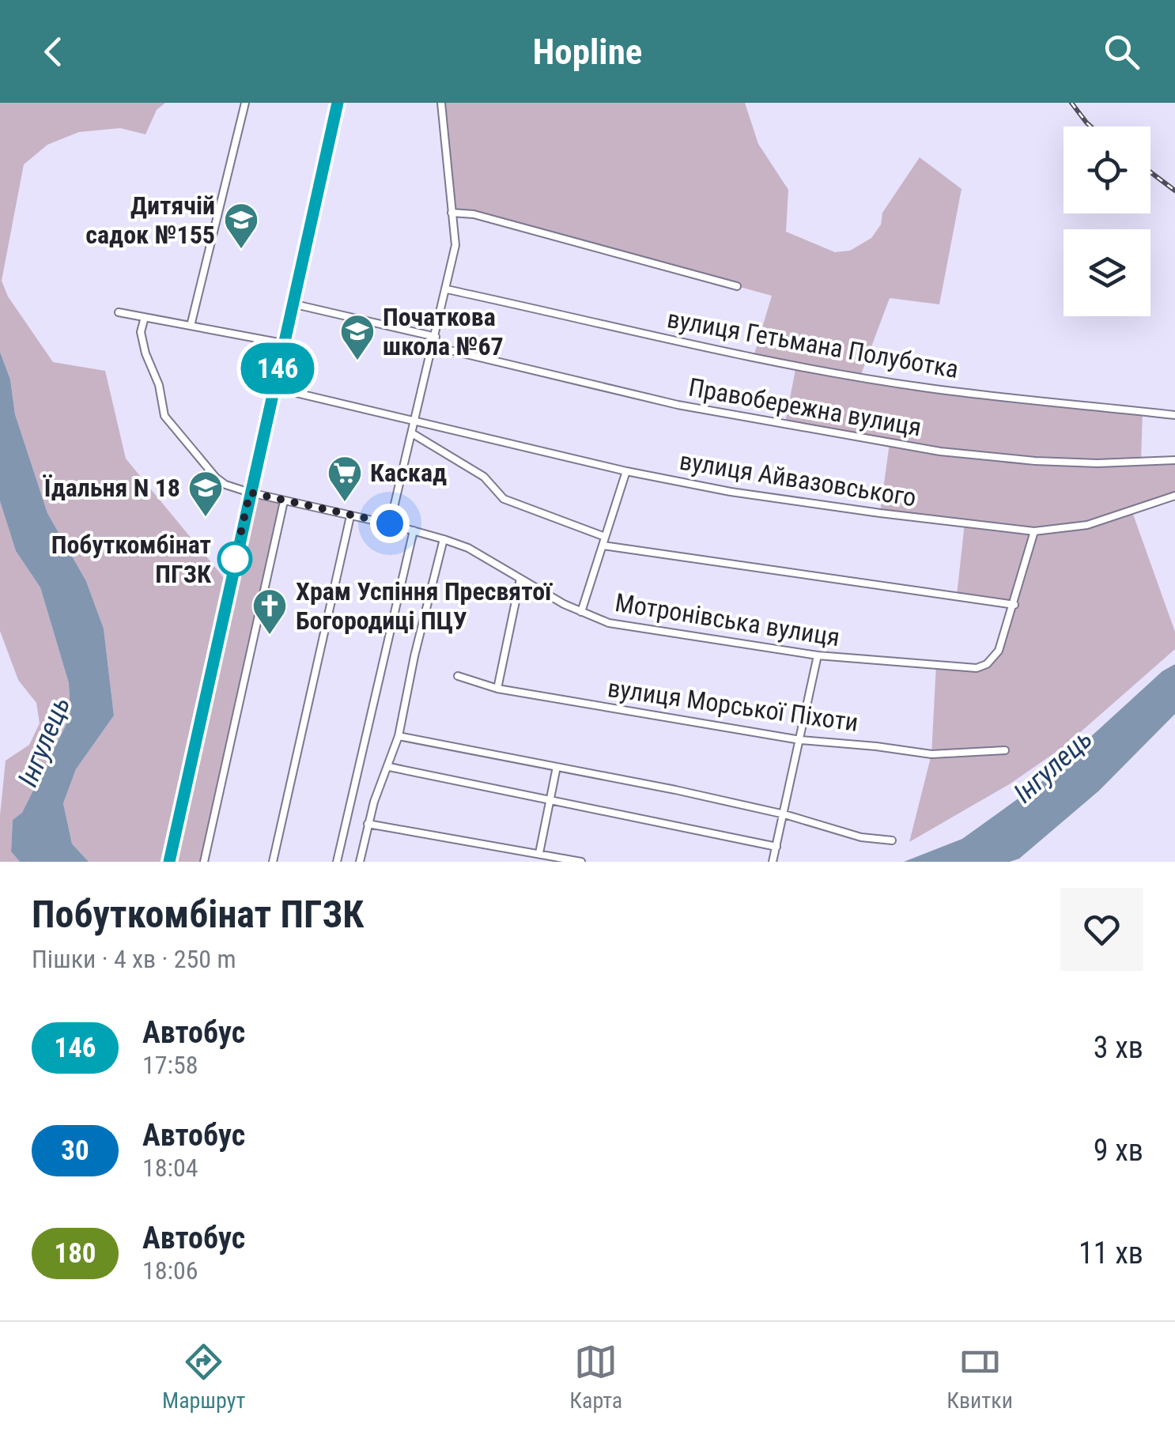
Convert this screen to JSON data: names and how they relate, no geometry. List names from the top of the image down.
{
  "streets": {
    "street": [
      "вулиця Гетьмана Полуботка",
      "Правобережна вулиця",
      "вулиця Айвазовського",
      "Мотронівська вулиця",
      "вулиця Морської Піхоти"
    ]
  },
  "crossings": [
    ["вулиця Айвазовського", "Мотронівська вулиця"]
  ],
  "water": ["Інгулець"],
  "places": {
    "school or university": ["Дитячій садок №155", "Початкова школа №67", "Їдальня N 18"],
    "supermarket": ["Каскад"],
    "other": ["Побуткомбінат ПГЗК"],
    "church": ["Храм Успіння Пресвятої Богородиці ПЦУ"]
  },
  "lines": ["bus line 146"],
  "page": {
    "header": "Hopline",
    "on_map": "146",
    "heading": ["Побуткомбінат ПГЗК", "Пішки · 4 хв · 250 m"],
    "list": [
      {
        "mark": "146",
        "name": "Автобус",
        "note": "17:58",
        "value": "3 хв"
      },
      {
        "mark": "30",
        "name": "Автобус",
        "note": "18:04",
        "value": "9 хв"
      },
      {
        "mark": "180",
        "name": "Автобус",
        "note": "18:06",
        "value": "11 хв"
      }
    ],
    "tabs": ["Маршрут", "Карта", "Квитки"]
  }
}
